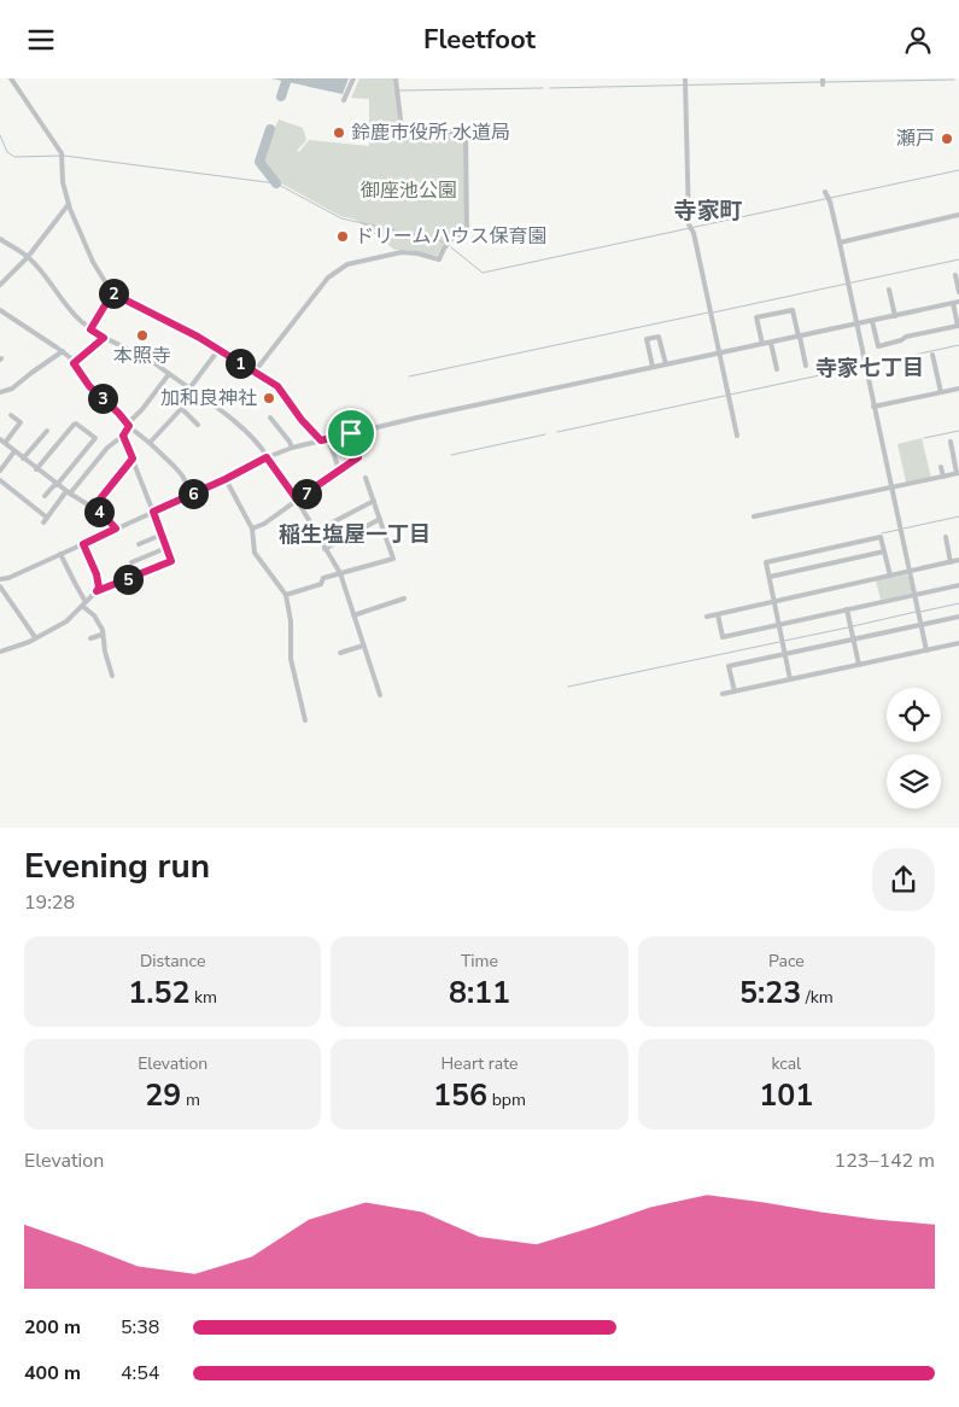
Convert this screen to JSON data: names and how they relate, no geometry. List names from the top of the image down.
{
  "districts": ["寺家町", "寺家七丁目", "稲生塩屋一丁目"],
  "parks": ["御座池公園"],
  "places": [
    "鈴鹿市役所 水道局",
    "瀬戸",
    "ドリームハウス保育園",
    "本照寺",
    "加和良神社"
  ],
  "page": {
    "header": "Fleetfoot",
    "pins": [
      "2",
      "1",
      "3",
      "6",
      "7",
      "4",
      "5"
    ],
    "heading": ["Evening run", "19:28"],
    "stats": [
      ["Distance", "1.52 km"],
      ["Time", "8:11"],
      ["Pace", "5:23 /km"],
      ["Elevation", "29 m"],
      ["Heart rate", "156 bpm"],
      ["kcal", "101"]
    ],
    "chart": ["Elevation", "123–142 m"],
    "list": [
      {
        "name": "200 m",
        "note": "5:38"
      },
      {
        "name": "400 m",
        "note": "4:54"
      }
    ]
  }
}
